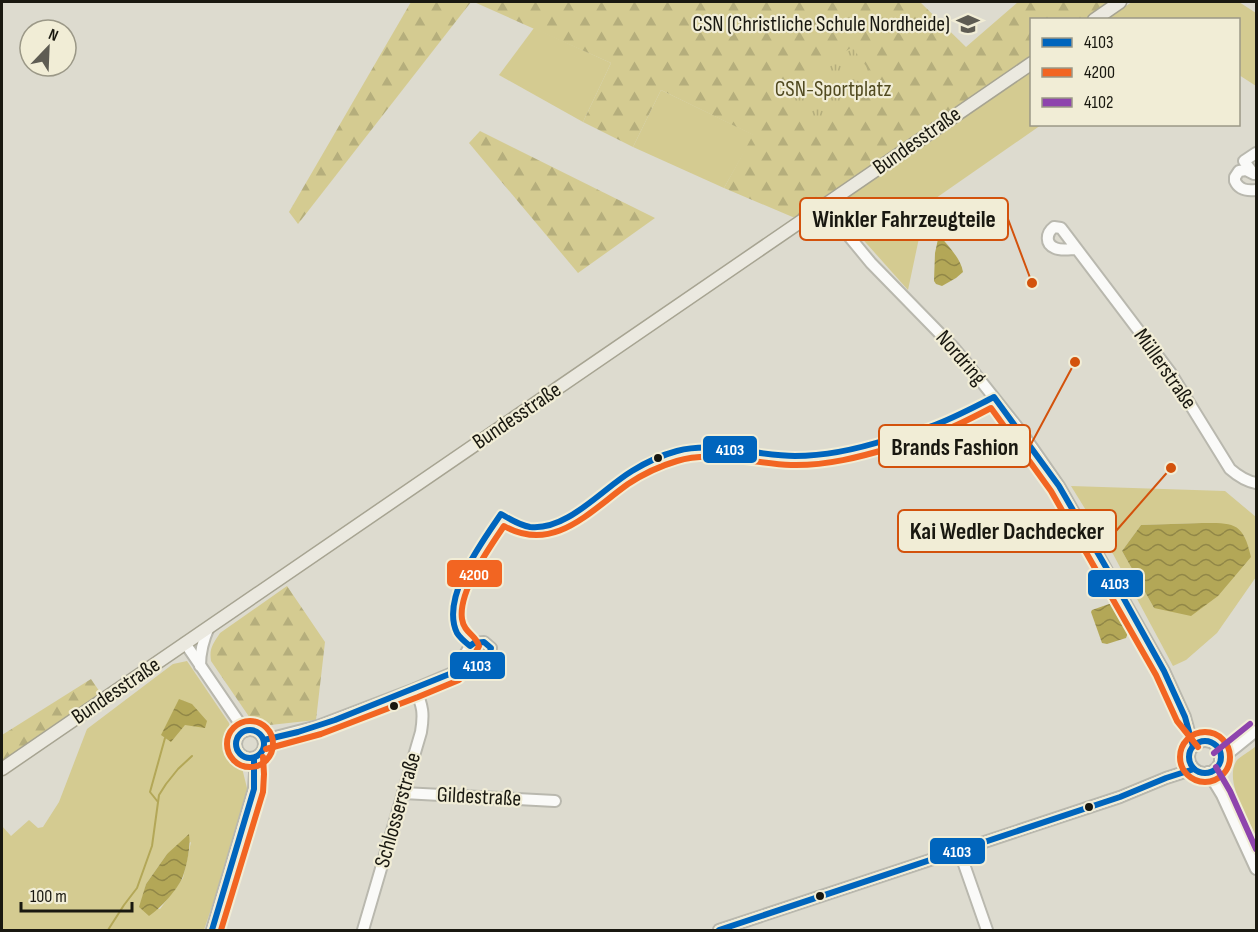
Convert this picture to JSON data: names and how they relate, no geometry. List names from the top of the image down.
{
  "streets": {
    "main road": ["Bundesstraße"],
    "street": [
      "Nordring",
      "Müllerstraße",
      "Gildestraße",
      "Schlosserstraße"
    ]
  },
  "crossings": [
    ["Bundesstraße", "Nordring"],
    ["Gildestraße", "Schlosserstraße"]
  ],
  "parks": ["CSN-Sportplatz"],
  "places": {
    "school or university": ["CSN (Christliche Schule Nordheide)"],
    "other": ["Winkler Fahrzeugteile", "Brands Fashion", "Kai Wedler Dachdecker"]
  },
  "lines": ["transit line 4103", "transit line 4200", "transit line 4102"],
  "legend": ["4103", "4200", "4102"],
  "scale_bar": "100 m",
  "north": "top right"
}
